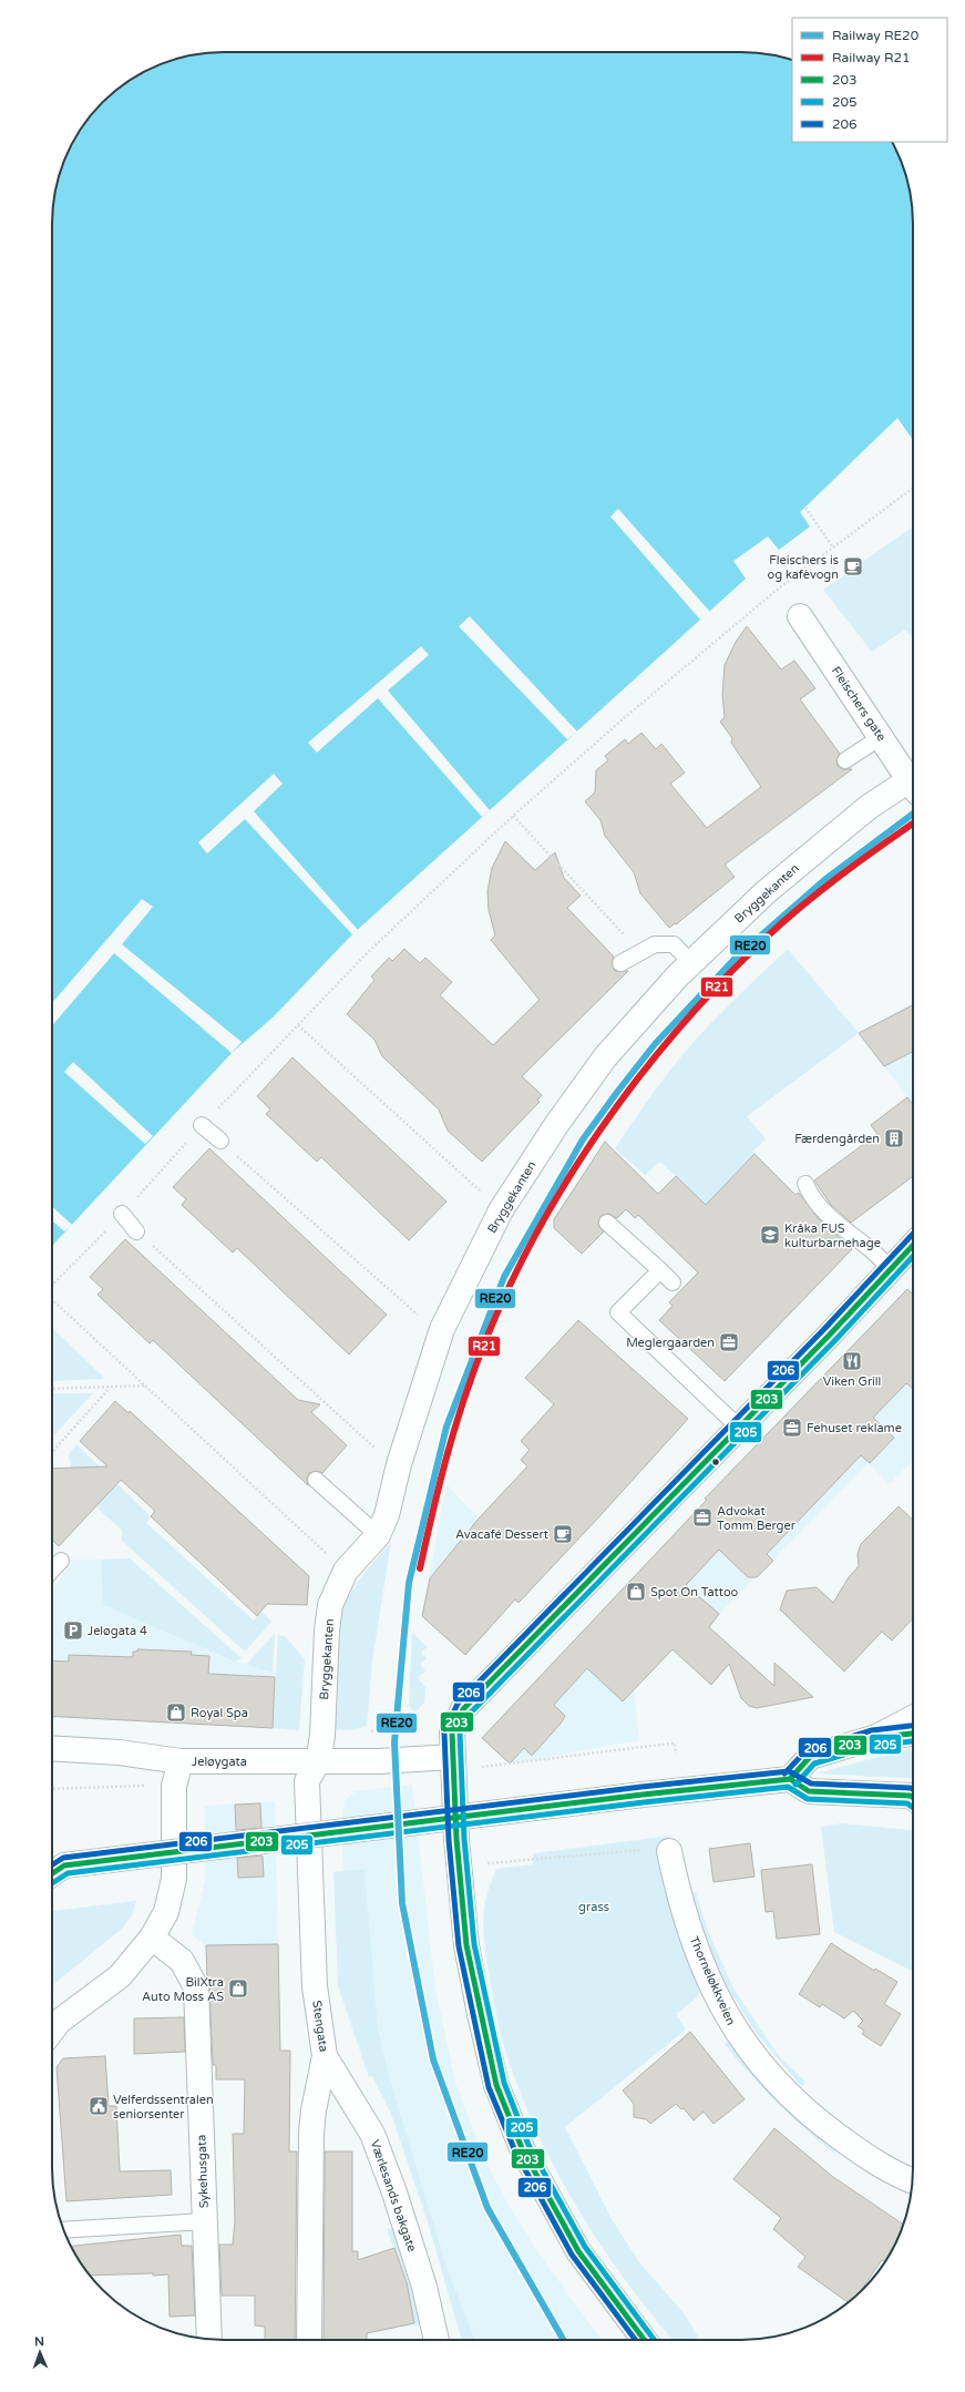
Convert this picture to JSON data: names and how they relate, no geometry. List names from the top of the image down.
{
  "streets": {
    "main road": [
      "Fleischers gate",
      "Bryggekanten",
      "Jeløygata",
      "Thorneløkkveien",
      "Stengata",
      "Sykehusgata",
      "Værlesands bakgate"
    ]
  },
  "crossings": [
    ["Bryggekanten", "Jeløygata"],
    ["Bryggekanten", "Stengata"],
    ["Jeløygata", "Stengata"],
    ["Stengata", "Værlesands bakgate"]
  ],
  "parks": ["grass"],
  "places": {
    "cafe": ["Fleischers is og kafèvogn", "Avacafé Dessert"],
    "building": ["Færdengården"],
    "school or university": ["Kråka FUS kulturbarnehage"],
    "office": ["Meglergaarden", "Fehuset reklame", "Advokat Tomm Berger"],
    "restaurant": ["Viken Grill"],
    "shop": ["Spot On Tattoo", "Royal Spa", "BilXtra Auto Moss AS"],
    "parking": ["Jeløgata 4"],
    "public building": ["Velferdssentralen seniorsenter"]
  },
  "lines": [
    "rail line RE20",
    "rail line R21",
    "transit line 206",
    "transit line 203",
    "transit line 205"
  ],
  "legend": [
    "Railway RE20",
    "Railway R21",
    "203",
    "205",
    "206"
  ],
  "north": "top"
}
